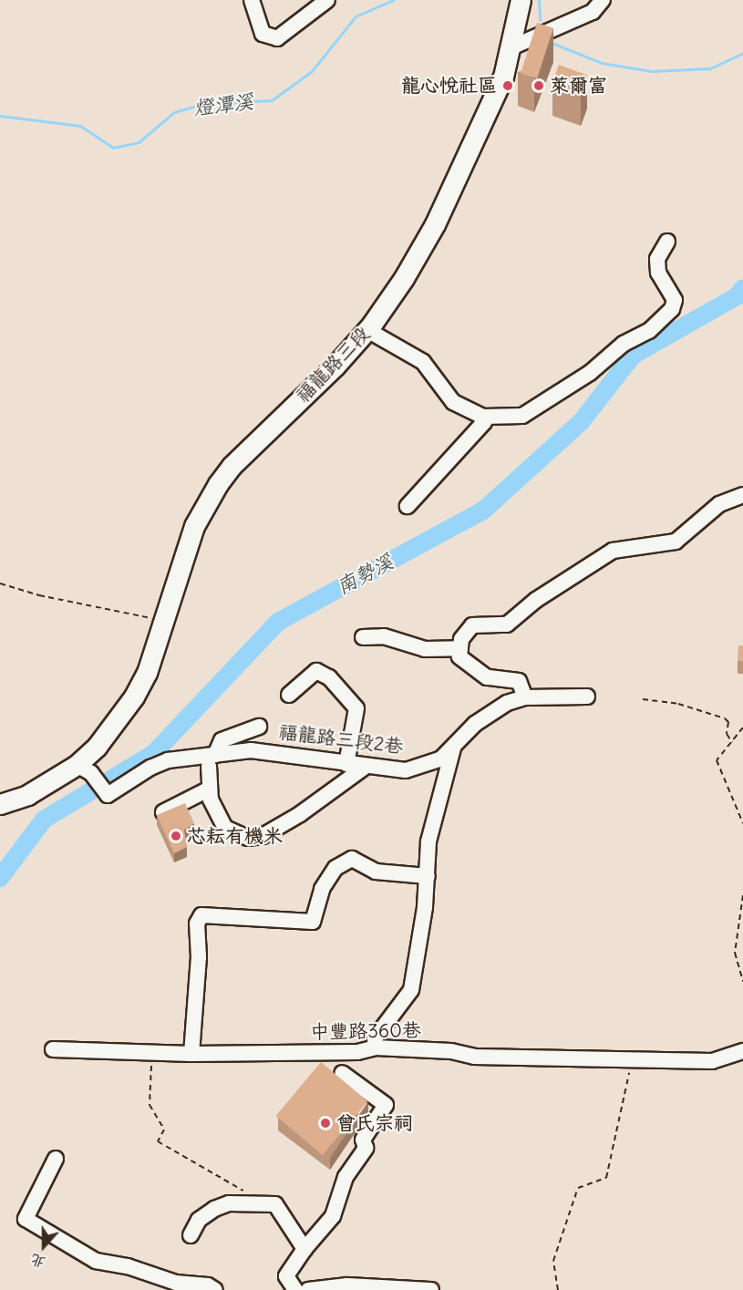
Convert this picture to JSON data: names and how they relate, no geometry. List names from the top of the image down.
{
  "streets": {
    "main road": ["福龍路三段"],
    "street": ["福龍路三段2巷", "中豐路360巷"]
  },
  "crossings": [
    ["福龍路三段", "福龍路三段2巷"]
  ],
  "water": ["燈潭溪", "南勢溪"],
  "places": [
    "龍心悅社區",
    "萊爾富",
    "芯耘有機米",
    "曾氏宗祠"
  ],
  "north": "bottom"
}
